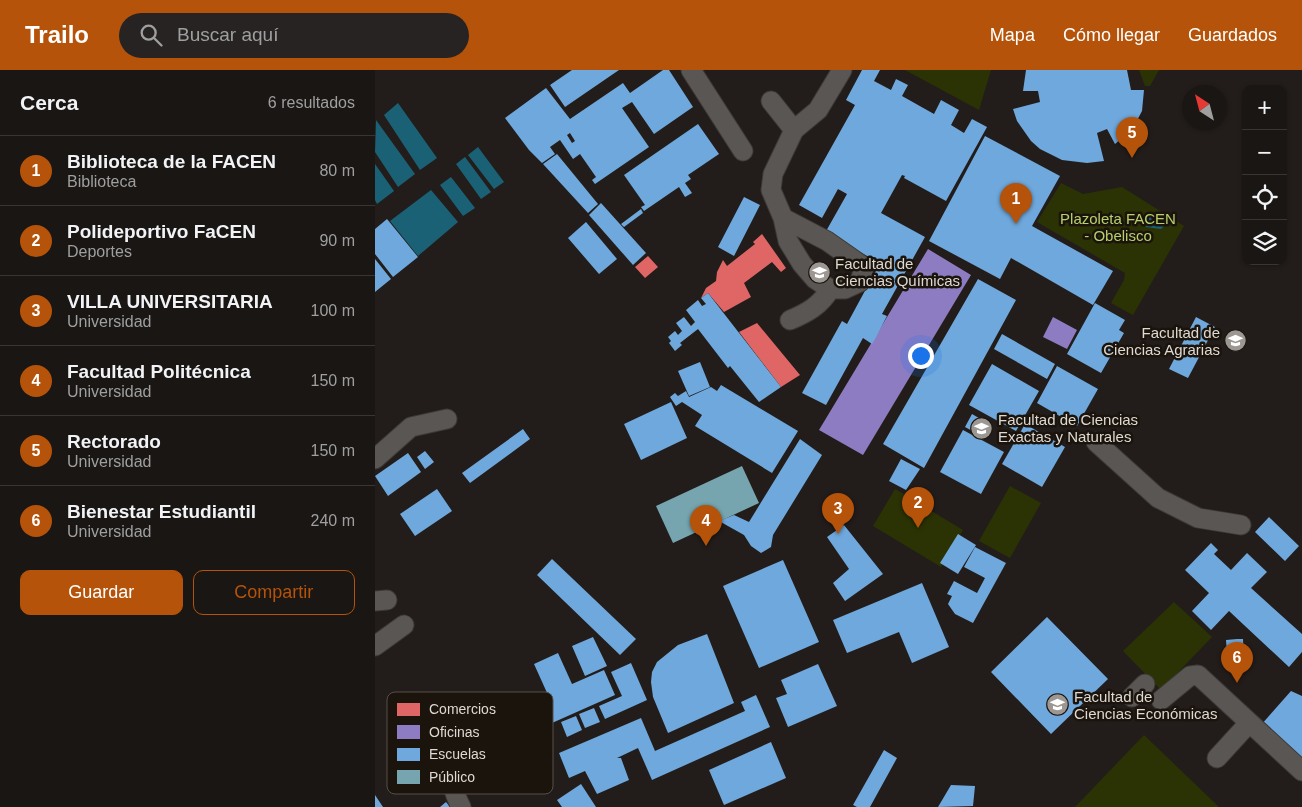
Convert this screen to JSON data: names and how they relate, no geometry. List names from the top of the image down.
{
  "parks": ["Plazoleta FACEN - Obelisco"],
  "places": {
    "school or university": [
      "Facultad de Ciencias Químicas",
      "Facultad de Ciencias Agrarias",
      "Facultad de Ciencias Exactas y Naturales",
      "Facultad de Ciencias Económicas"
    ]
  },
  "legend": [
    "Comercios",
    "Oficinas",
    "Escuelas",
    "Público"
  ],
  "north": "top left",
  "page": {
    "header": "Trailo",
    "search": "Buscar aquí",
    "nav": ["Mapa", "Cómo llegar", "Guardados"],
    "heading": ["Cerca", "6 resultados"],
    "map_buttons": ["+", "−"],
    "pins": [
      "5",
      "1",
      "2",
      "3",
      "4",
      "6"
    ],
    "list": [
      {
        "mark": "1",
        "name": "Biblioteca de la FACEN",
        "note": "Biblioteca",
        "value": "80 m"
      },
      {
        "mark": "2",
        "name": "Polideportivo FaCEN",
        "note": "Deportes",
        "value": "90 m"
      },
      {
        "mark": "3",
        "name": "VILLA UNIVERSITARIA",
        "note": "Universidad",
        "value": "100 m"
      },
      {
        "mark": "4",
        "name": "Facultad Politécnica",
        "note": "Universidad",
        "value": "150 m"
      },
      {
        "mark": "5",
        "name": "Rectorado",
        "note": "Universidad",
        "value": "150 m"
      },
      {
        "mark": "6",
        "name": "Bienestar Estudiantil",
        "note": "Universidad",
        "value": "240 m"
      }
    ],
    "buttons": ["Guardar", "Compartir"]
  }
}
